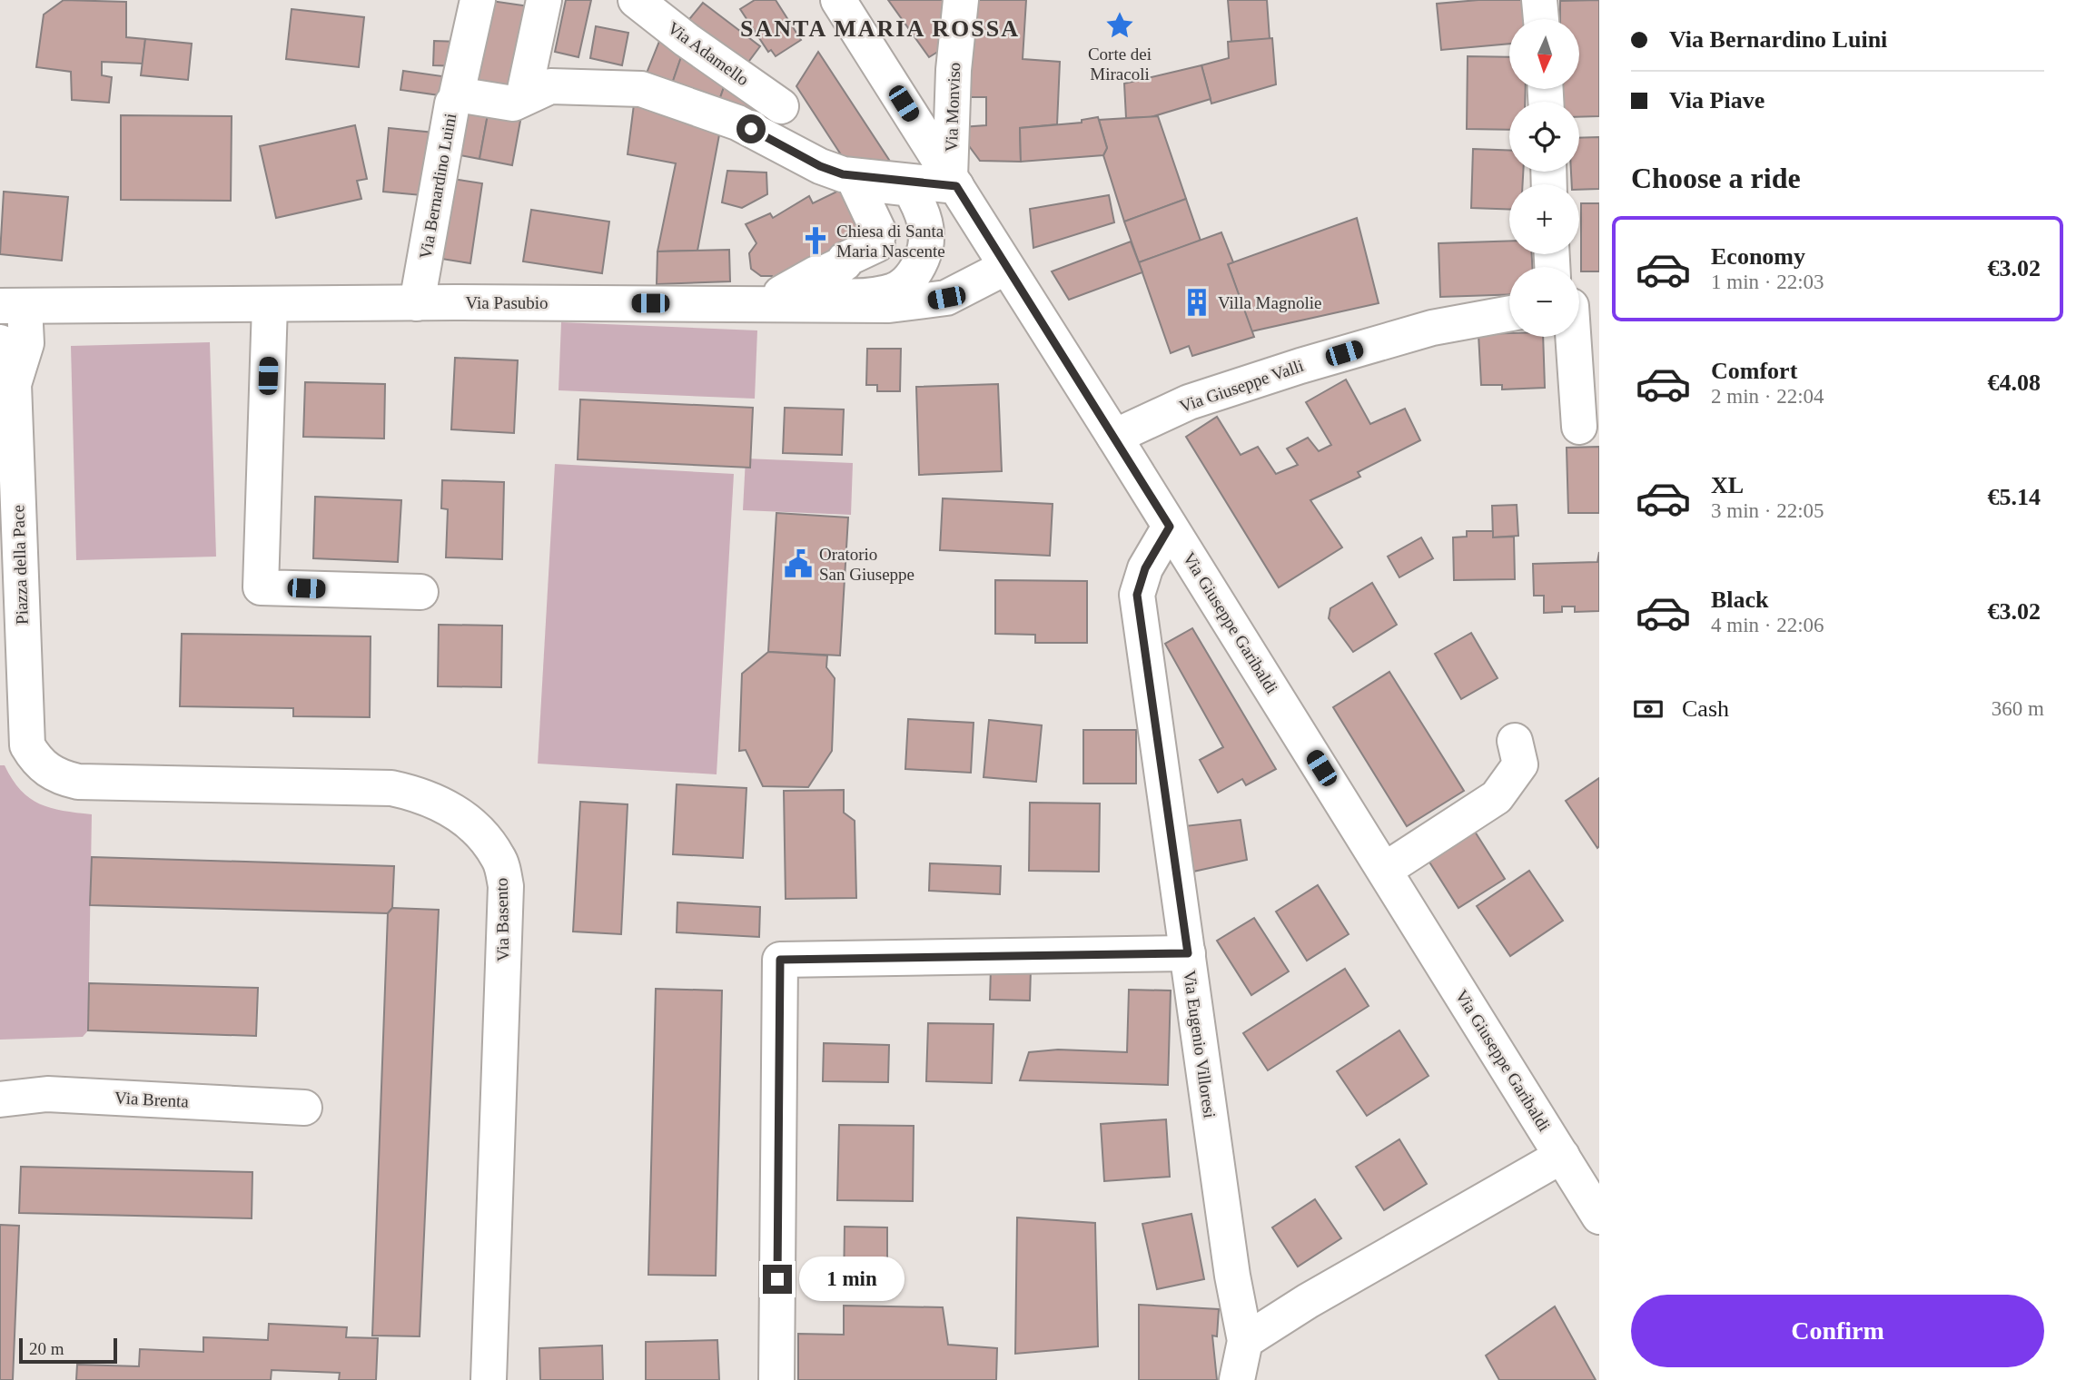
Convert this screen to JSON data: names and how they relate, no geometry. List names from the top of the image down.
{
  "streets": {
    "street": [
      "Via Adamello",
      "Via Monviso",
      "Via Bernardino Luini",
      "Via Pasubio",
      "Via Giuseppe Valli",
      "Piazza della Pace",
      "Via Giuseppe Garibaldi",
      "Via Basento",
      "Via Eugenio Villoresi",
      "Via Brenta"
    ]
  },
  "crossings": [
    ["Via Monviso", "Via Bernardino Luini"],
    ["Via Monviso", "Via Giuseppe Garibaldi"],
    ["Via Bernardino Luini", "Via Pasubio"],
    ["Via Bernardino Luini", "Via Giuseppe Garibaldi"],
    ["Via Pasubio", "Piazza della Pace"],
    ["Via Pasubio", "Via Giuseppe Garibaldi"],
    ["Via Giuseppe Valli", "Via Giuseppe Garibaldi"],
    ["Piazza della Pace", "Via Basento"],
    ["Via Giuseppe Garibaldi", "Via Eugenio Villoresi"]
  ],
  "districts": ["SANTA MARIA ROSSA"],
  "places": {
    "place": ["Corte dei Miracoli"],
    "church": ["Chiesa di Santa Maria Nascente"],
    "building": ["Villa Magnolie"],
    "public building": ["Oratorio San Giuseppe"]
  },
  "scale_bar": "20 m",
  "north": "bottom",
  "page": {
    "banner": ["Via Bernardino Luini", "Via Piave"],
    "map_buttons": ["+", "−"],
    "heading": "Choose a ride",
    "list": [
      {
        "name": "Economy",
        "note": "1 min · 22:03",
        "value": "€3.02"
      },
      {
        "name": "Comfort",
        "note": "2 min · 22:04",
        "value": "€4.08"
      },
      {
        "name": "XL",
        "note": "3 min · 22:05",
        "value": "€5.14"
      },
      {
        "name": "Black",
        "note": "4 min · 22:06",
        "value": "€3.02"
      }
    ],
    "pay": ["Cash", "360 m"],
    "bubble": "1 min",
    "buttons": "Confirm",
    "scale": "20 m"
  }
}
